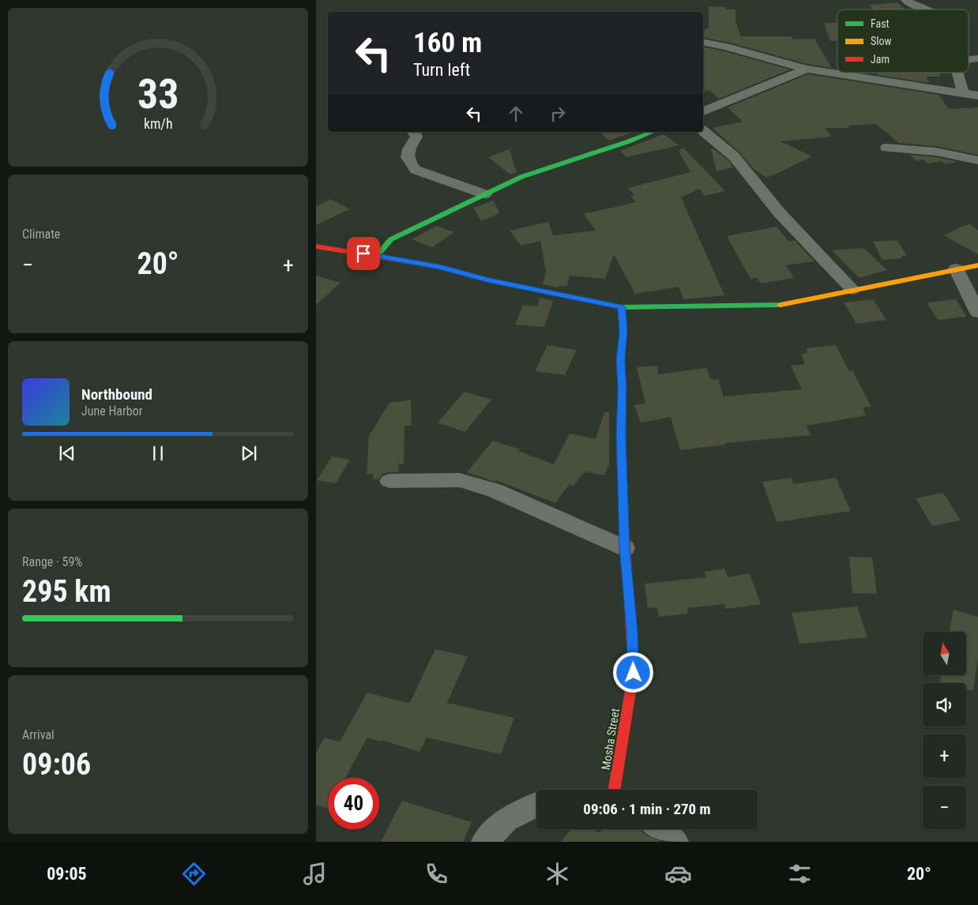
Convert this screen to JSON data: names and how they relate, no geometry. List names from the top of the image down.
{
  "streets": {
    "street": ["Mosha Street"]
  },
  "legend": ["Fast", "Slow", "Jam"],
  "north": "top",
  "page": {
    "turn": ["160 m", "Turn left"],
    "tile": [
      "Climate",
      ["Range · 59%", "295 km"],
      ["Arrival", "09:06"]
    ],
    "heat": ["−", "20°", "+"],
    "song": ["Northbound", "June Harbor"],
    "map_buttons": ["+", "−"],
    "limit": "40",
    "trip": "09:06 · 1 min · 270 m",
    "tabs": ["09:05", "20°"],
    "gauge": ["33", "km/h"]
  }
}
